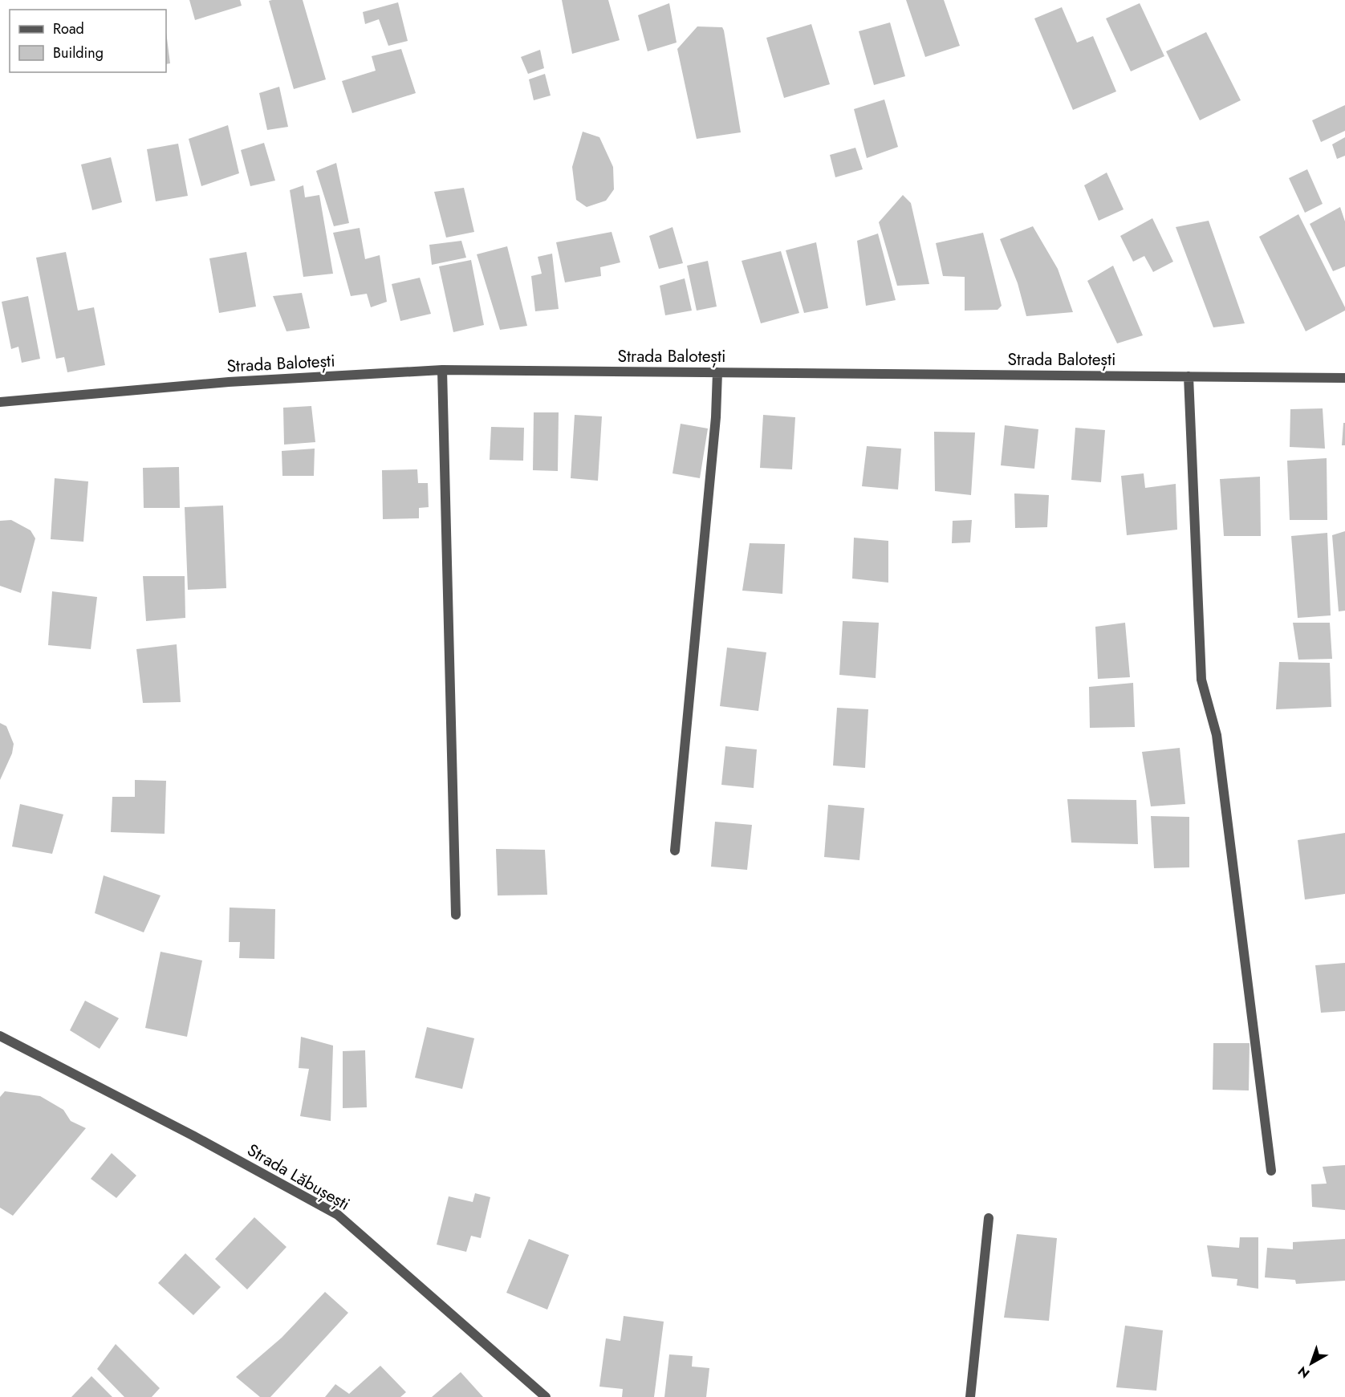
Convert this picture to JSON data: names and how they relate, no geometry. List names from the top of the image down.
{
  "streets": {
    "street": ["Strada Balotești", "Strada Lăbușești"]
  },
  "legend": ["Road", "Building"],
  "north": "bottom left"
}
